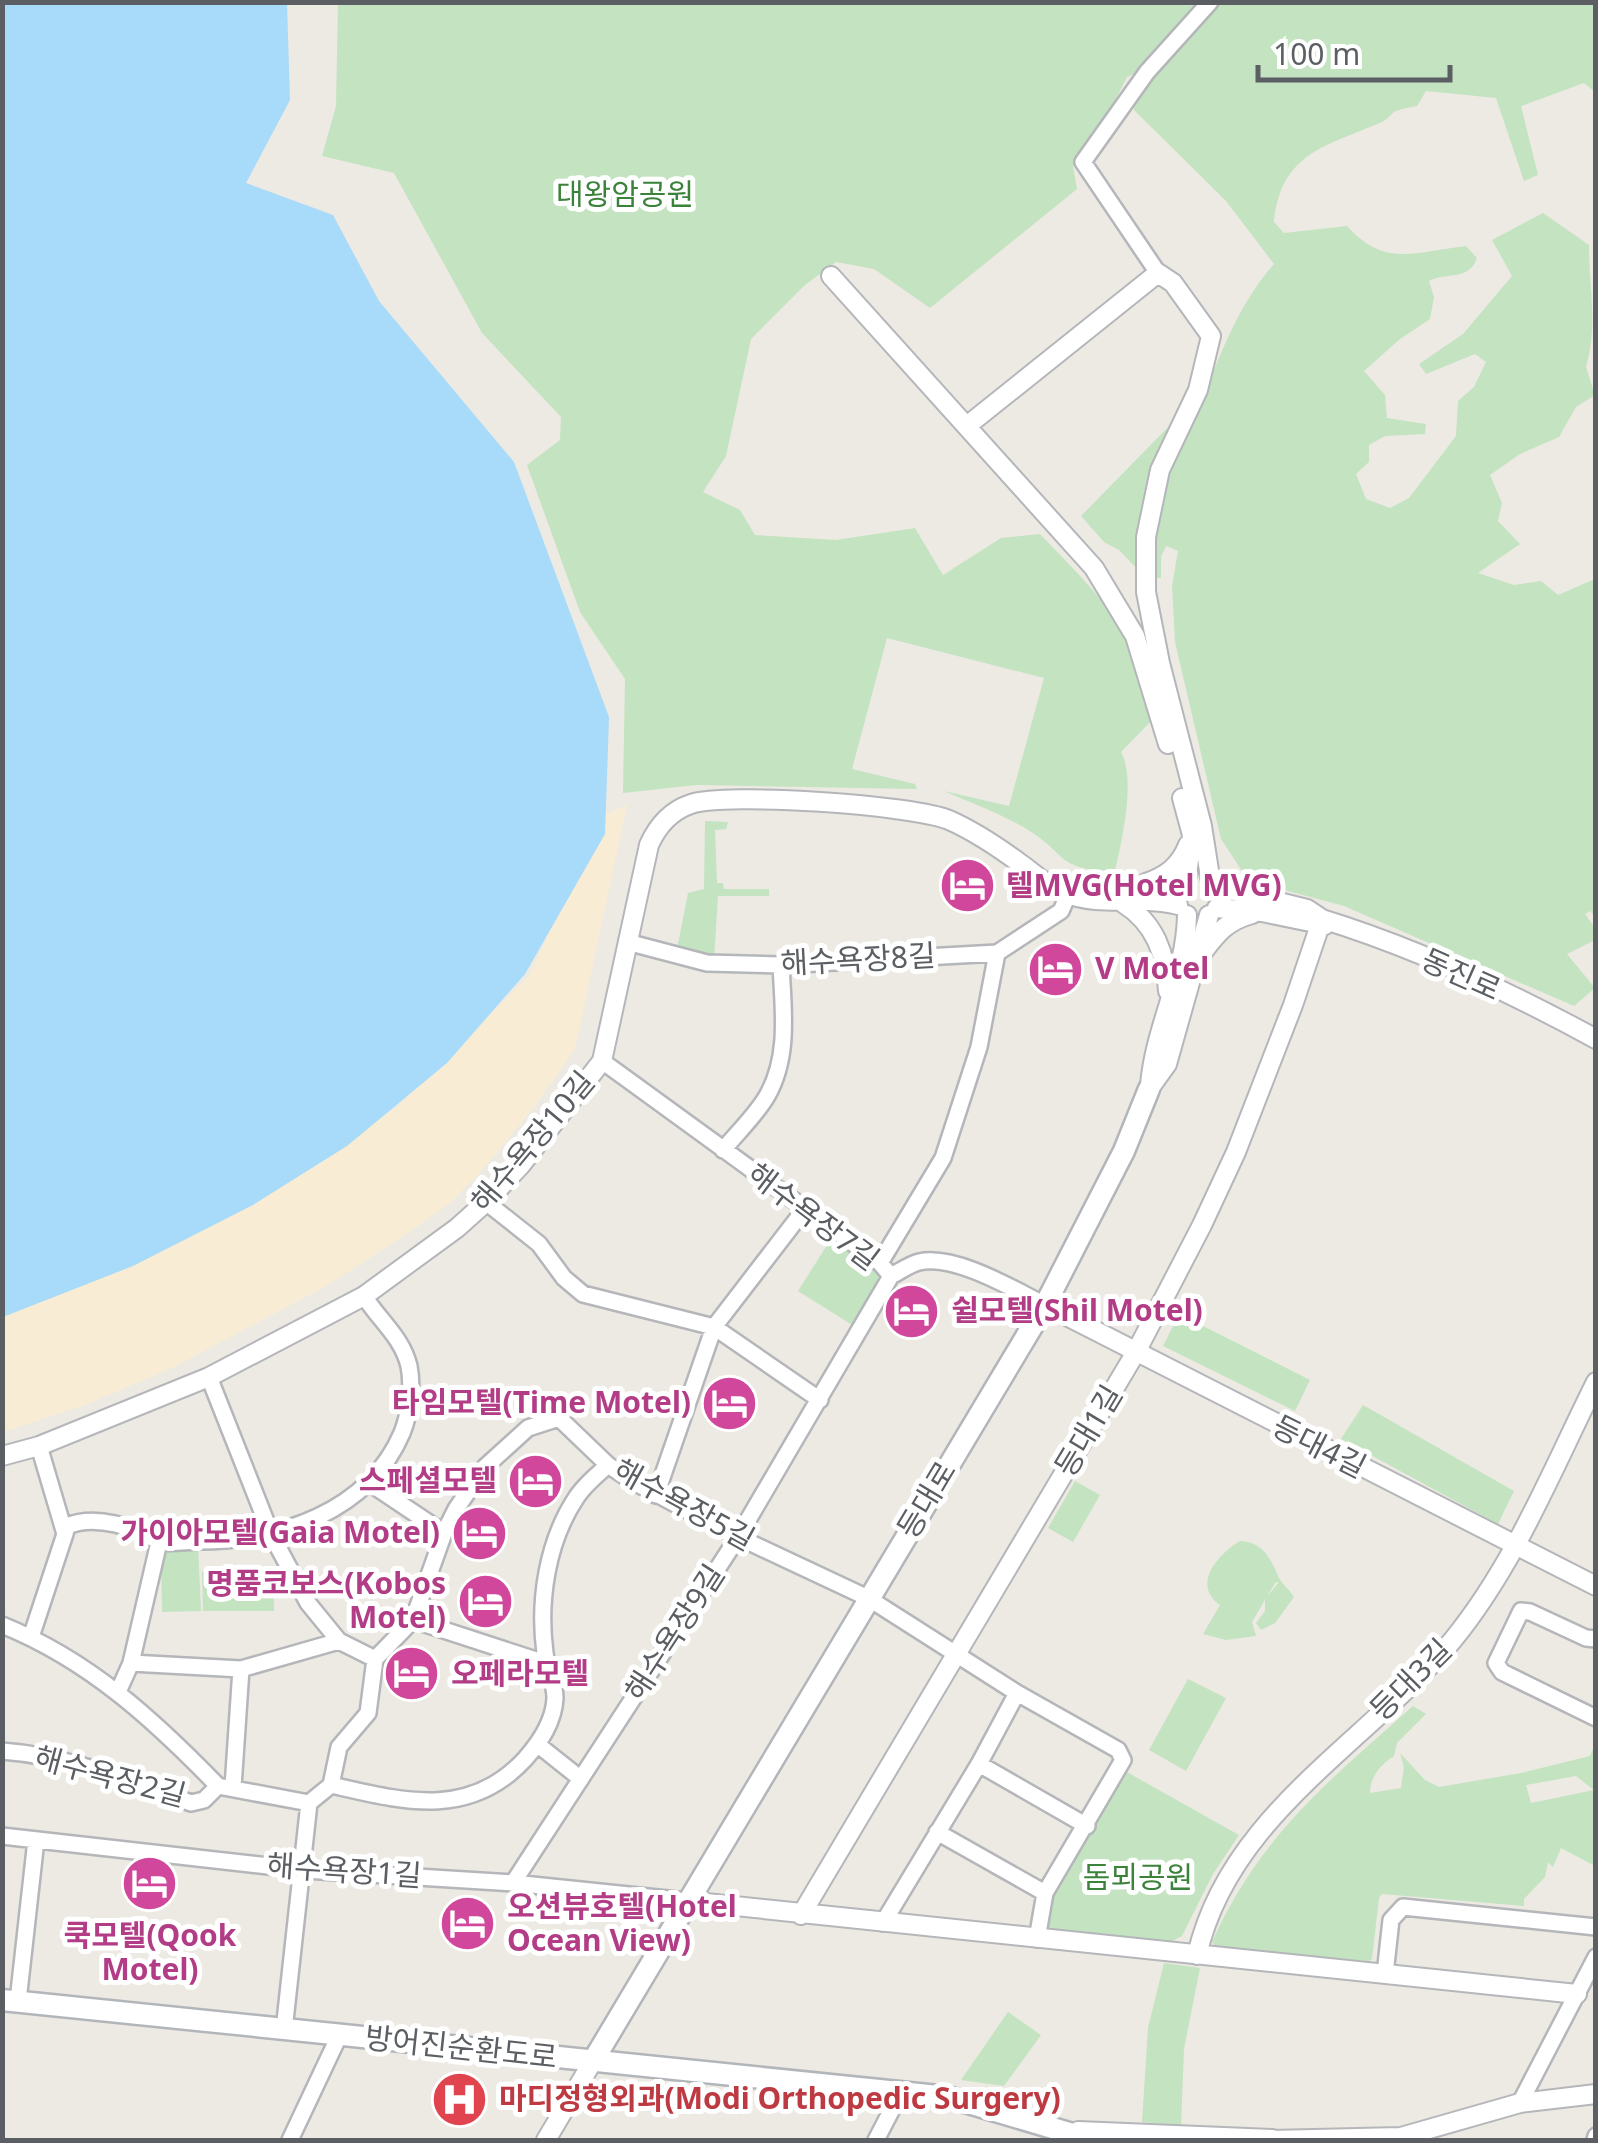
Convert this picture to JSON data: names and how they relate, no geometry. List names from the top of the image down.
{
  "streets": {
    "main road": ["등대로", "방어진순환도로"],
    "street": [
      "해수욕장8길",
      "동진로",
      "해수욕장10길",
      "해수욕장7길",
      "등대1길",
      "등대4길",
      "해수욕장5길",
      "해수욕장9길",
      "등대3길",
      "해수욕장2길",
      "해수욕장1길"
    ]
  },
  "crossings": [
    ["해수욕장8길", "해수욕장10길"],
    ["해수욕장8길", "해수욕장9길"],
    ["동진로", "등대1길"],
    ["해수욕장10길", "해수욕장7길"],
    ["해수욕장7길", "등대4길"],
    ["해수욕장7길", "등대로"],
    ["해수욕장7길", "해수욕장9길"],
    ["등대1길", "등대4길"],
    ["등대1길", "해수욕장5길"],
    ["등대4길", "등대로"],
    ["등대4길", "등대3길"],
    ["등대로", "해수욕장5길"],
    ["등대로", "해수욕장1길"],
    ["등대로", "방어진순환도로"],
    ["해수욕장5길", "해수욕장9길"],
    ["해수욕장9길", "해수욕장1길"]
  ],
  "parks": ["대왕암공원", "돔뫼공원"],
  "places": {
    "hotel": [
      "텔MVG(Hotel MVG)",
      "V Motel",
      "쉴모텔(Shil Motel)",
      "타임모텔(Time Motel)",
      "스페셜모텔",
      "가이아모텔(Gaia Motel)",
      "명품코보스(Kobos Motel)",
      "오페라모텔",
      "쿡모텔(Qook Motel)",
      "오션뷰호텔(Hotel Ocean View)"
    ],
    "hospital": ["마디정형외과(Modi Orthopedic Surgery)"]
  },
  "scale_bar": "100 m"
}
